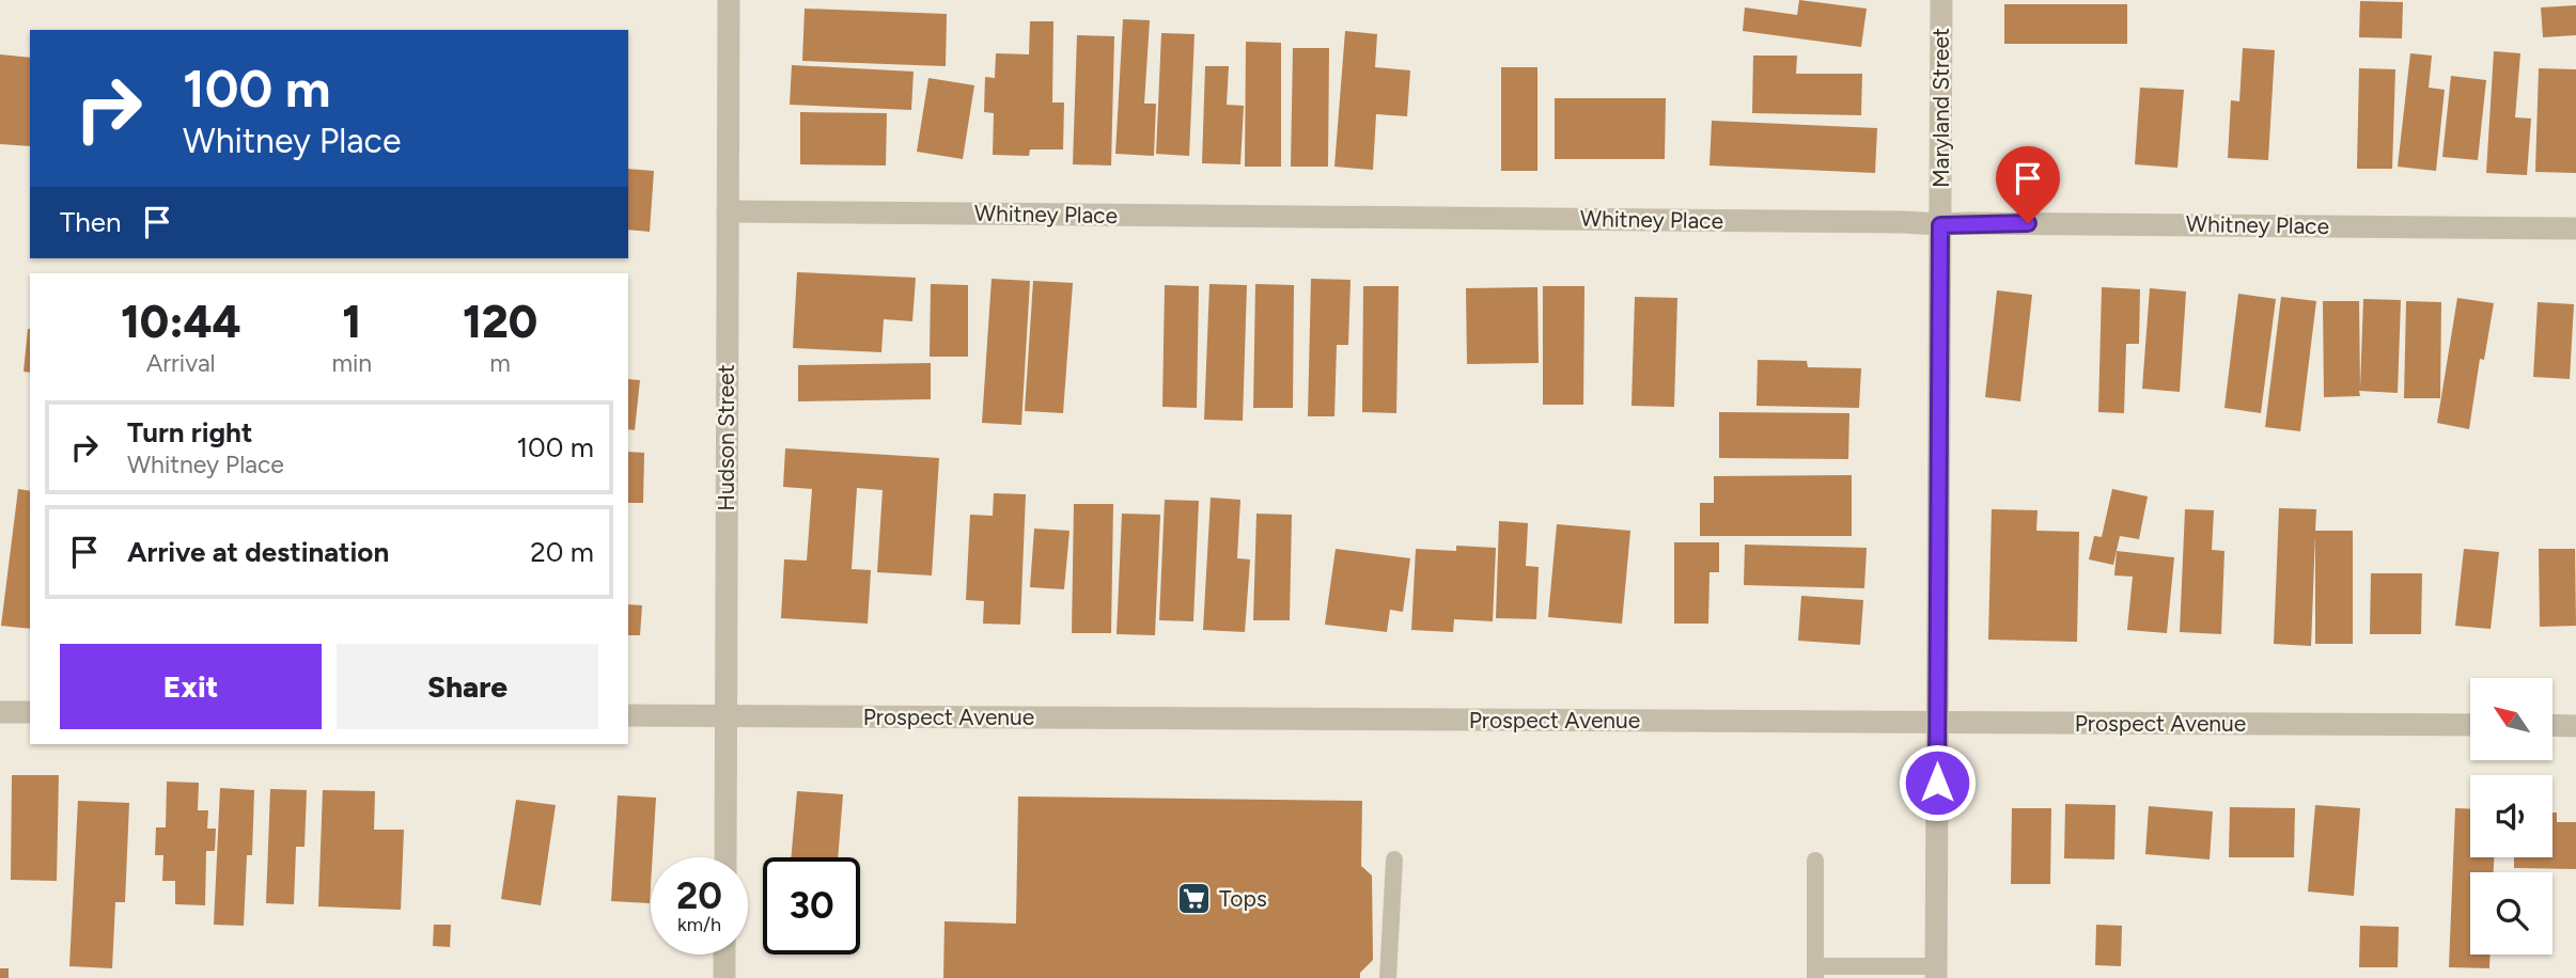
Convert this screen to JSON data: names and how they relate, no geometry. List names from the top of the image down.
{
  "streets": {
    "street": [
      "Maryland Street",
      "Whitney Place",
      "Hudson Street",
      "Prospect Avenue"
    ]
  },
  "crossings": [
    ["Maryland Street", "Whitney Place"],
    ["Maryland Street", "Prospect Avenue"],
    ["Whitney Place", "Hudson Street"],
    ["Hudson Street", "Prospect Avenue"]
  ],
  "places": {
    "supermarket": ["Tops"]
  },
  "north": "top left",
  "page": {
    "turn": ["100 m", "Whitney Place"],
    "then": "Then",
    "eta": [
      "10:44",
      "Arrival",
      "1",
      "min",
      "120",
      "m"
    ],
    "list": [
      {
        "name": "Turn right",
        "note": "Whitney Place",
        "value": "100 m"
      },
      {
        "name": "Arrive at destination",
        "value": "20 m"
      }
    ],
    "buttons": ["Exit", "Share"],
    "speed": "20 km/h",
    "limit": "30"
  }
}
